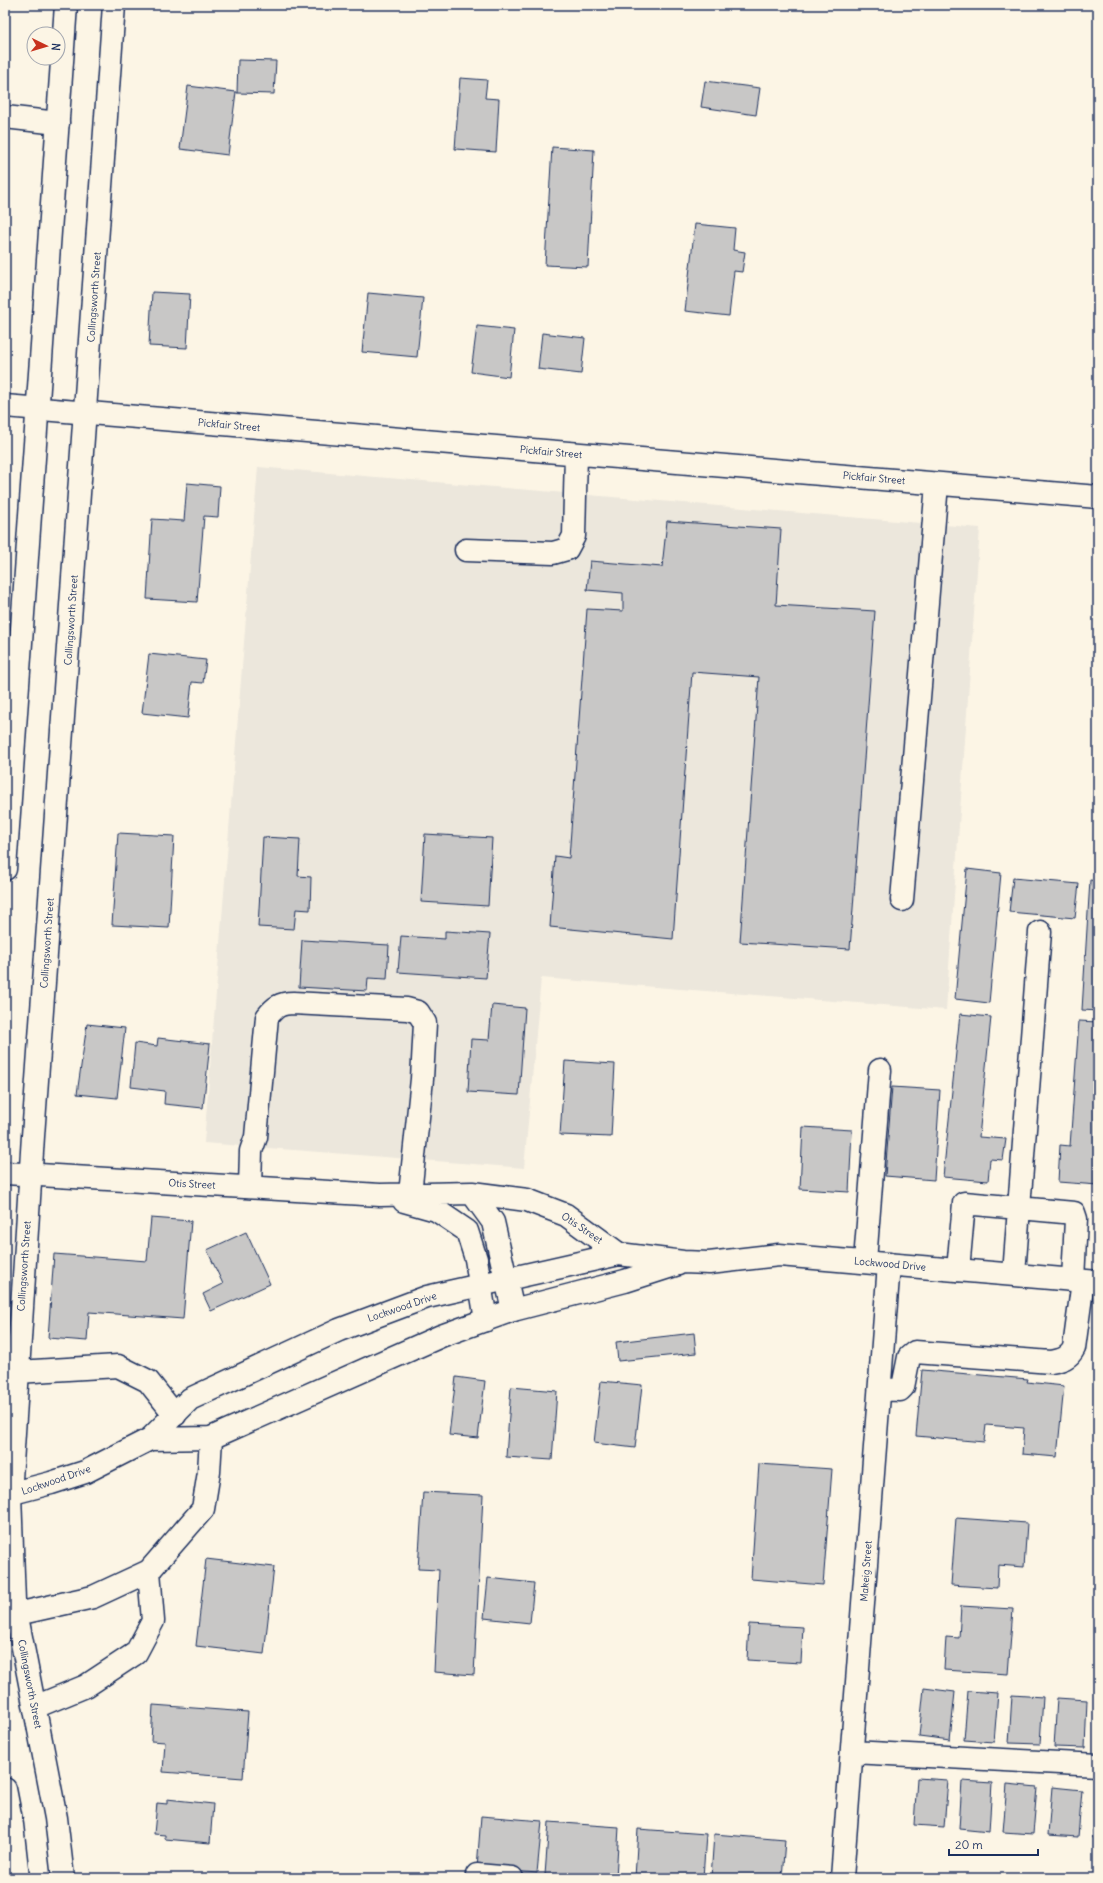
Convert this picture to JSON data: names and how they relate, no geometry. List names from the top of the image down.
{
  "streets": {
    "main road": [
      "Collingsworth Street",
      "Pickfair Street",
      "Otis Street",
      "Lockwood Drive",
      "Makeig Street"
    ]
  },
  "crossings": [
    ["Collingsworth Street", "Pickfair Street"],
    ["Collingsworth Street", "Otis Street"],
    ["Collingsworth Street", "Lockwood Drive"],
    ["Otis Street", "Lockwood Drive"],
    ["Lockwood Drive", "Makeig Street"]
  ],
  "scale_bar": "20 m",
  "north": "right"
}
